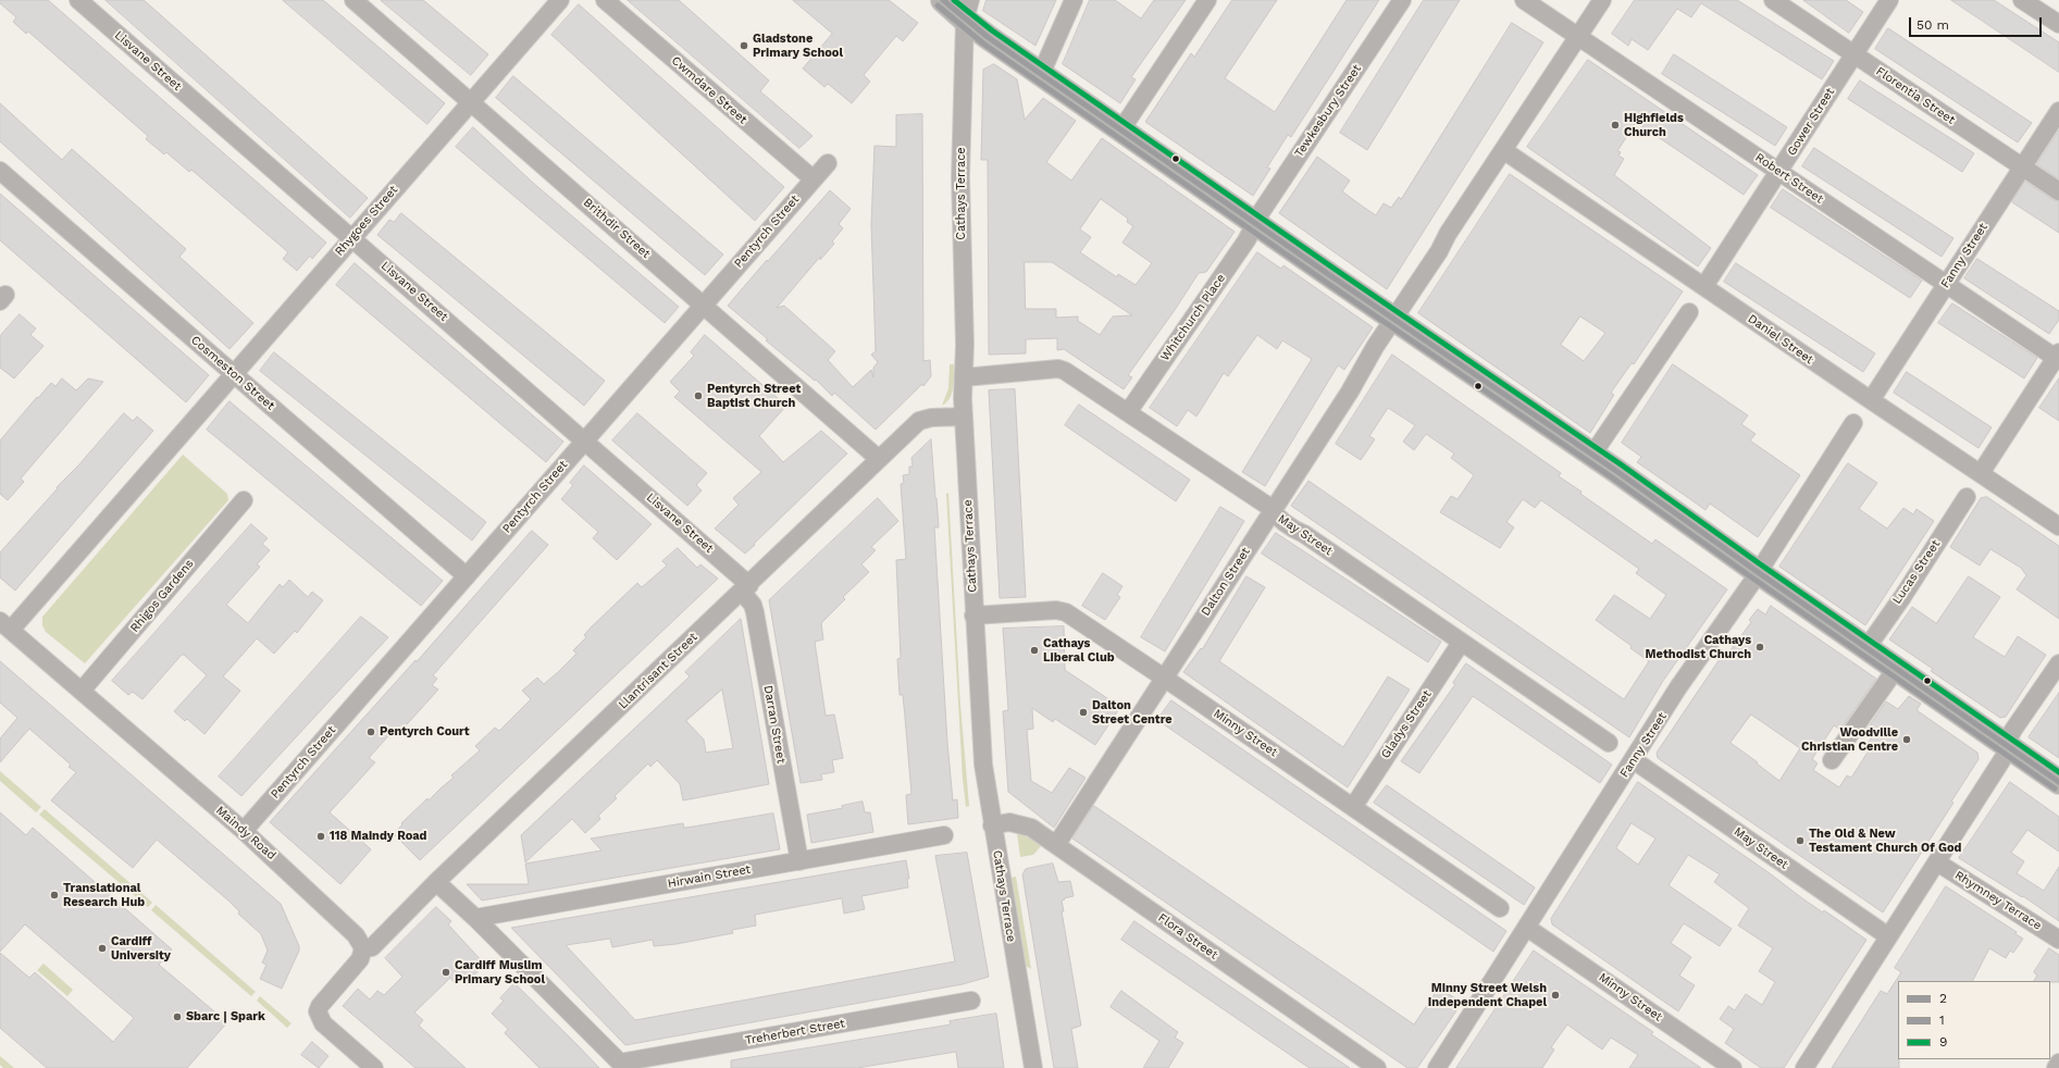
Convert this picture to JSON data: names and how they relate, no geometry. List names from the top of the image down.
{
  "streets": {
    "street": [
      "Lisvane Street",
      "Cwmdare Street",
      "Florentia Street",
      "Tewkesbury Street",
      "Gower Street",
      "Robert Street",
      "Cathays Terrace",
      "Rhygoes Street",
      "Brithdir Street",
      "Pentyrch Street",
      "Fanny Street",
      "Whitchurch Place",
      "Daniel Street",
      "Cosmeston Street",
      "May Street",
      "Lucas Street",
      "Dalton Street",
      "Rhigos Gardens",
      "Llantrisant Street",
      "Darran Street",
      "Gladys Street",
      "Minny Street",
      "Maindy Road",
      "Hirwain Street",
      "Rhymney Terrace",
      "Flora Street",
      "Treherbert Street"
    ]
  },
  "crossings": [
    ["Lisvane Street", "Rhygoes Street"],
    ["Lisvane Street", "Pentyrch Street"],
    ["Lisvane Street", "Llantrisant Street"],
    ["Lisvane Street", "Darran Street"],
    ["Cwmdare Street", "Pentyrch Street"],
    ["Florentia Street", "Gower Street"],
    ["Florentia Street", "Fanny Street"],
    ["Tewkesbury Street", "Whitchurch Place"],
    ["Gower Street", "Robert Street"],
    ["Gower Street", "Daniel Street"],
    ["Robert Street", "Fanny Street"],
    ["Robert Street", "Dalton Street"],
    ["Cathays Terrace", "May Street"],
    ["Cathays Terrace", "Llantrisant Street"],
    ["Cathays Terrace", "Minny Street"],
    ["Cathays Terrace", "Flora Street"],
    ["Rhygoes Street", "Brithdir Street"],
    ["Rhygoes Street", "Cosmeston Street"],
    ["Rhygoes Street", "Maindy Road"],
    ["Brithdir Street", "Pentyrch Street"],
    ["Brithdir Street", "Llantrisant Street"],
    ["Pentyrch Street", "Cosmeston Street"],
    ["Pentyrch Street", "Maindy Road"],
    ["Fanny Street", "Daniel Street"],
    ["Fanny Street", "May Street"],
    ["Fanny Street", "Minny Street"],
    ["Whitchurch Place", "May Street"],
    ["Daniel Street", "Dalton Street"],
    ["May Street", "Dalton Street"],
    ["May Street", "Gladys Street"],
    ["Dalton Street", "Minny Street"],
    ["Dalton Street", "Flora Street"],
    ["Rhigos Gardens", "Maindy Road"],
    ["Llantrisant Street", "Darran Street"],
    ["Llantrisant Street", "Maindy Road"],
    ["Darran Street", "Hirwain Street"],
    ["Gladys Street", "Minny Street"]
  ],
  "places": [
    "Gladstone Primary School",
    "Highfields Church",
    "Pentyrch Street Baptist Church",
    "Cathays Methodist Church",
    "Cathays Liberal Club",
    "Dalton Street Centre",
    "Pentyrch Court",
    "Woodville Christian Centre",
    "118 Maindy Road",
    "The Old & New Testament Church Of God",
    "Translational Research Hub",
    "Cardiff University",
    "Cardiff Muslim Primary School",
    "Minny Street Welsh Independent Chapel",
    "Sbarc | Spark"
  ],
  "lines": ["transit line 2", "transit line 9", "transit line 1"],
  "legend": ["2", "1", "9"],
  "scale_bar": "50 m"
}
